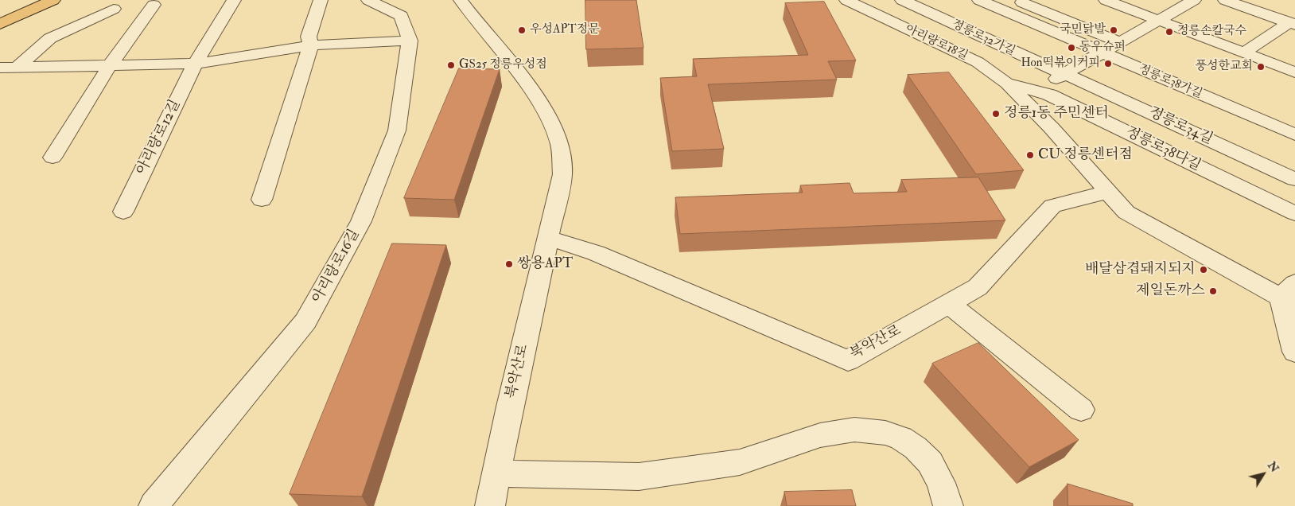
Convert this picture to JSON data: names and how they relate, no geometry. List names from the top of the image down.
{
  "streets": {
    "street": [
      "정릉로32가길",
      "아리랑로18길",
      "정릉로38가길",
      "정릉로34길",
      "아리랑로12길",
      "정릉로38다길",
      "아리랑로16길",
      "북악산로"
    ]
  },
  "crossings": [
    ["정릉로32가길", "정릉로34길"],
    ["아리랑로18길", "정릉로38다길"]
  ],
  "places": [
    "우성APT정문",
    "국민닭발",
    "정릉손칼국수",
    "동우슈퍼",
    "Hon떡볶이커피",
    "GS25 정릉우성점",
    "풍성한교회",
    "정릉1동 주민센터",
    "CU 정릉센터점",
    "쌍용APT",
    "배달삼겹돼지되지",
    "제일돈까스"
  ],
  "north": "top right"
}
